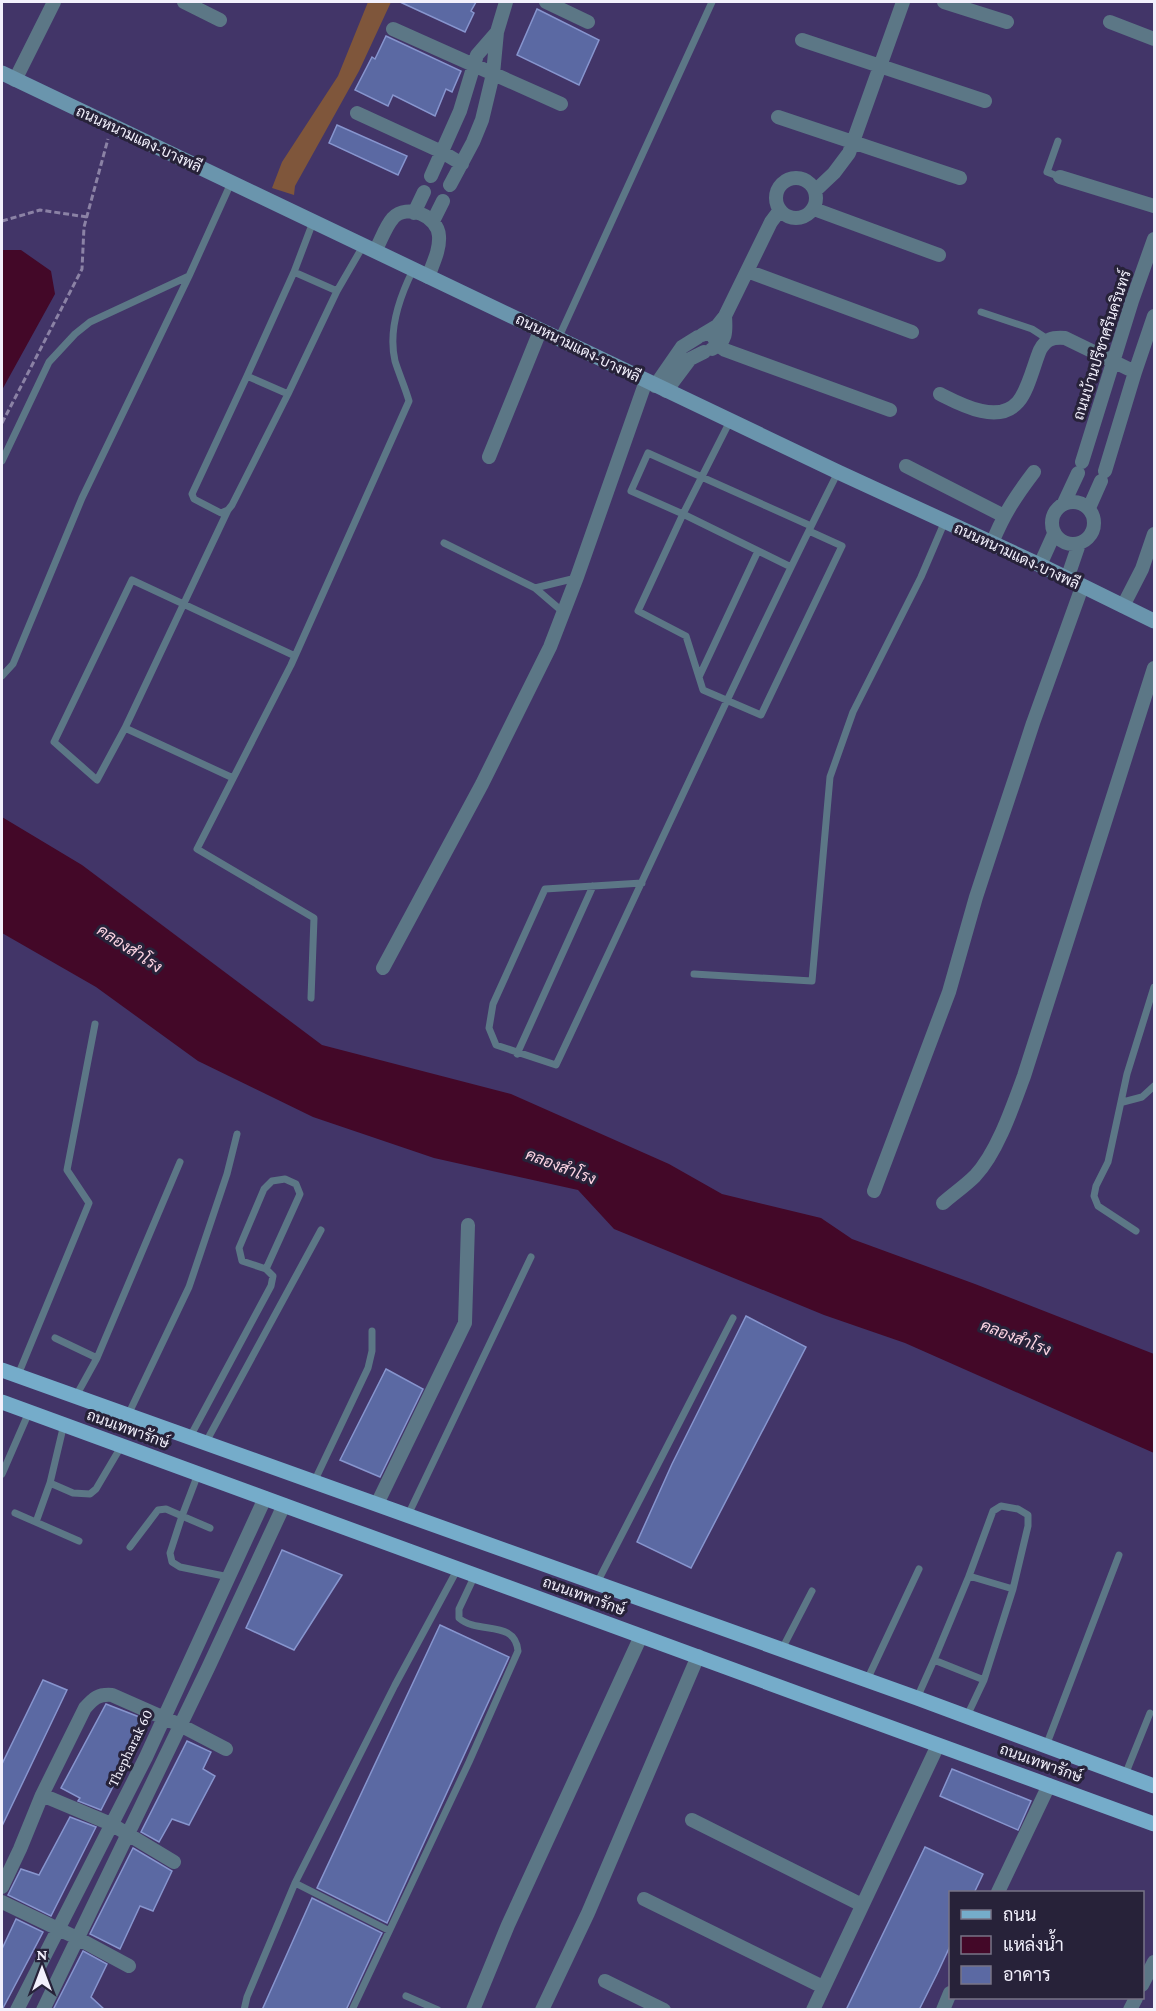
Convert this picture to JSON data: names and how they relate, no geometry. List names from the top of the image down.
{
  "streets": {
    "main road": ["ถนนหนามแดง-บางพลี", "ถนนเทพารักษ์"],
    "street": ["ถนนบ้านปรีชาศรีนครินทร์", "Thepharak 60"]
  },
  "crossings": [
    ["ถนนเทพารักษ์", "Thepharak 60"]
  ],
  "water": ["คลองสำโรง"],
  "legend": ["ถนน", "แหล่งน้ำ", "อาคาร"],
  "north": "top"
}
